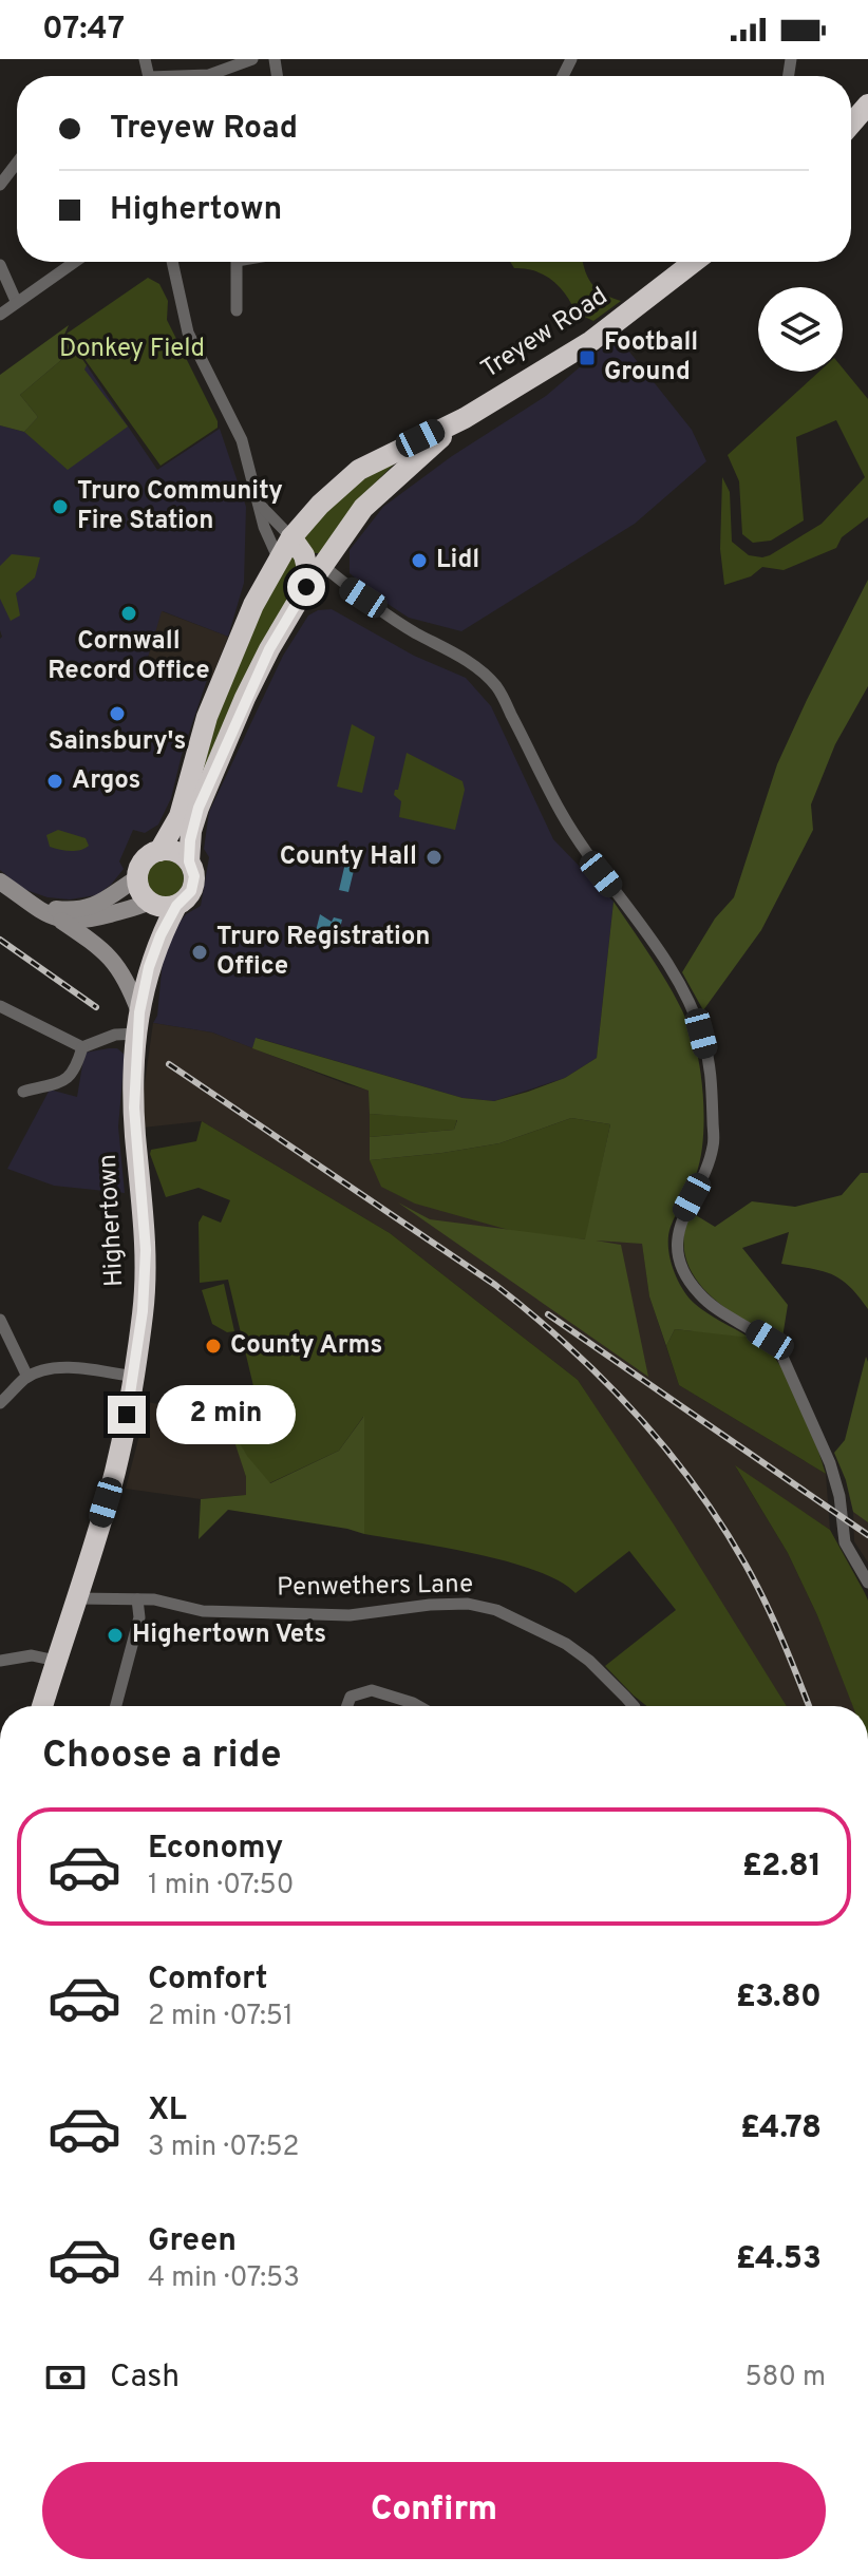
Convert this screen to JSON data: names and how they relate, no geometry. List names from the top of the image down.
{
  "streets": {
    "highway": ["Treyew Road", "Highertown"],
    "street": ["Penwethers Lane"]
  },
  "crossings": [
    ["Treyew Road", "Highertown"],
    ["Highertown", "Penwethers Lane"]
  ],
  "parks": ["Donkey Field"],
  "places": {
    "transit": ["Football Ground"],
    "other": [
      "Truro Community Fire Station",
      "Lidl",
      "Cornwall Record Office",
      "Sainsbury's",
      "Argos",
      "County Hall",
      "Truro Registration Office",
      "County Arms",
      "Highertown Vets"
    ]
  },
  "page": {
    "status": "07:47",
    "banner": ["Treyew Road", "Highertown"],
    "bubble": "2 min",
    "heading": "Choose a ride",
    "list": [
      {
        "name": "Economy",
        "note": "1 min · 07:50",
        "value": "£2.81"
      },
      {
        "name": "Comfort",
        "note": "2 min · 07:51",
        "value": "£3.80"
      },
      {
        "name": "XL",
        "note": "3 min · 07:52",
        "value": "£4.78"
      },
      {
        "name": "Green",
        "note": "4 min · 07:53",
        "value": "£4.53"
      }
    ],
    "pay": ["Cash", "580 m"],
    "buttons": "Confirm"
  }
}
